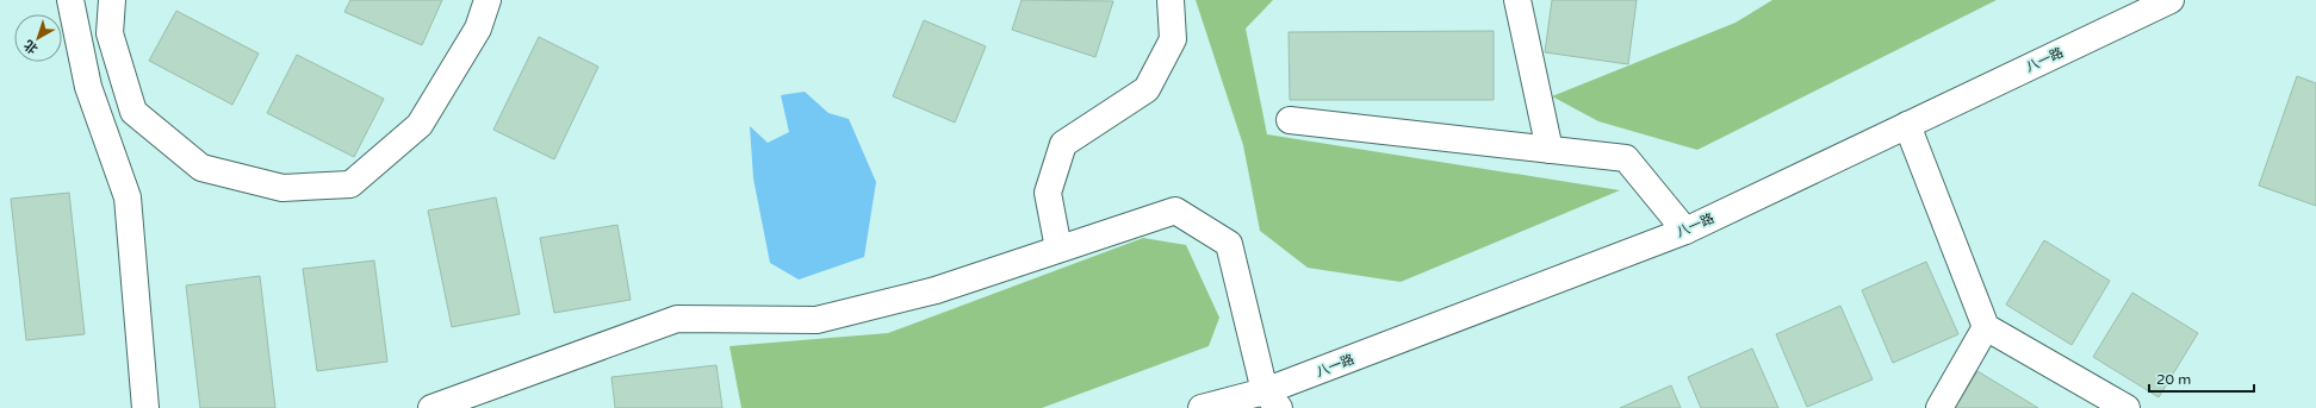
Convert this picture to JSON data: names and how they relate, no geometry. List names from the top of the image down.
{
  "streets": {
    "main road": ["八一路"]
  },
  "scale_bar": "20 m",
  "north": "bottom left"
}
